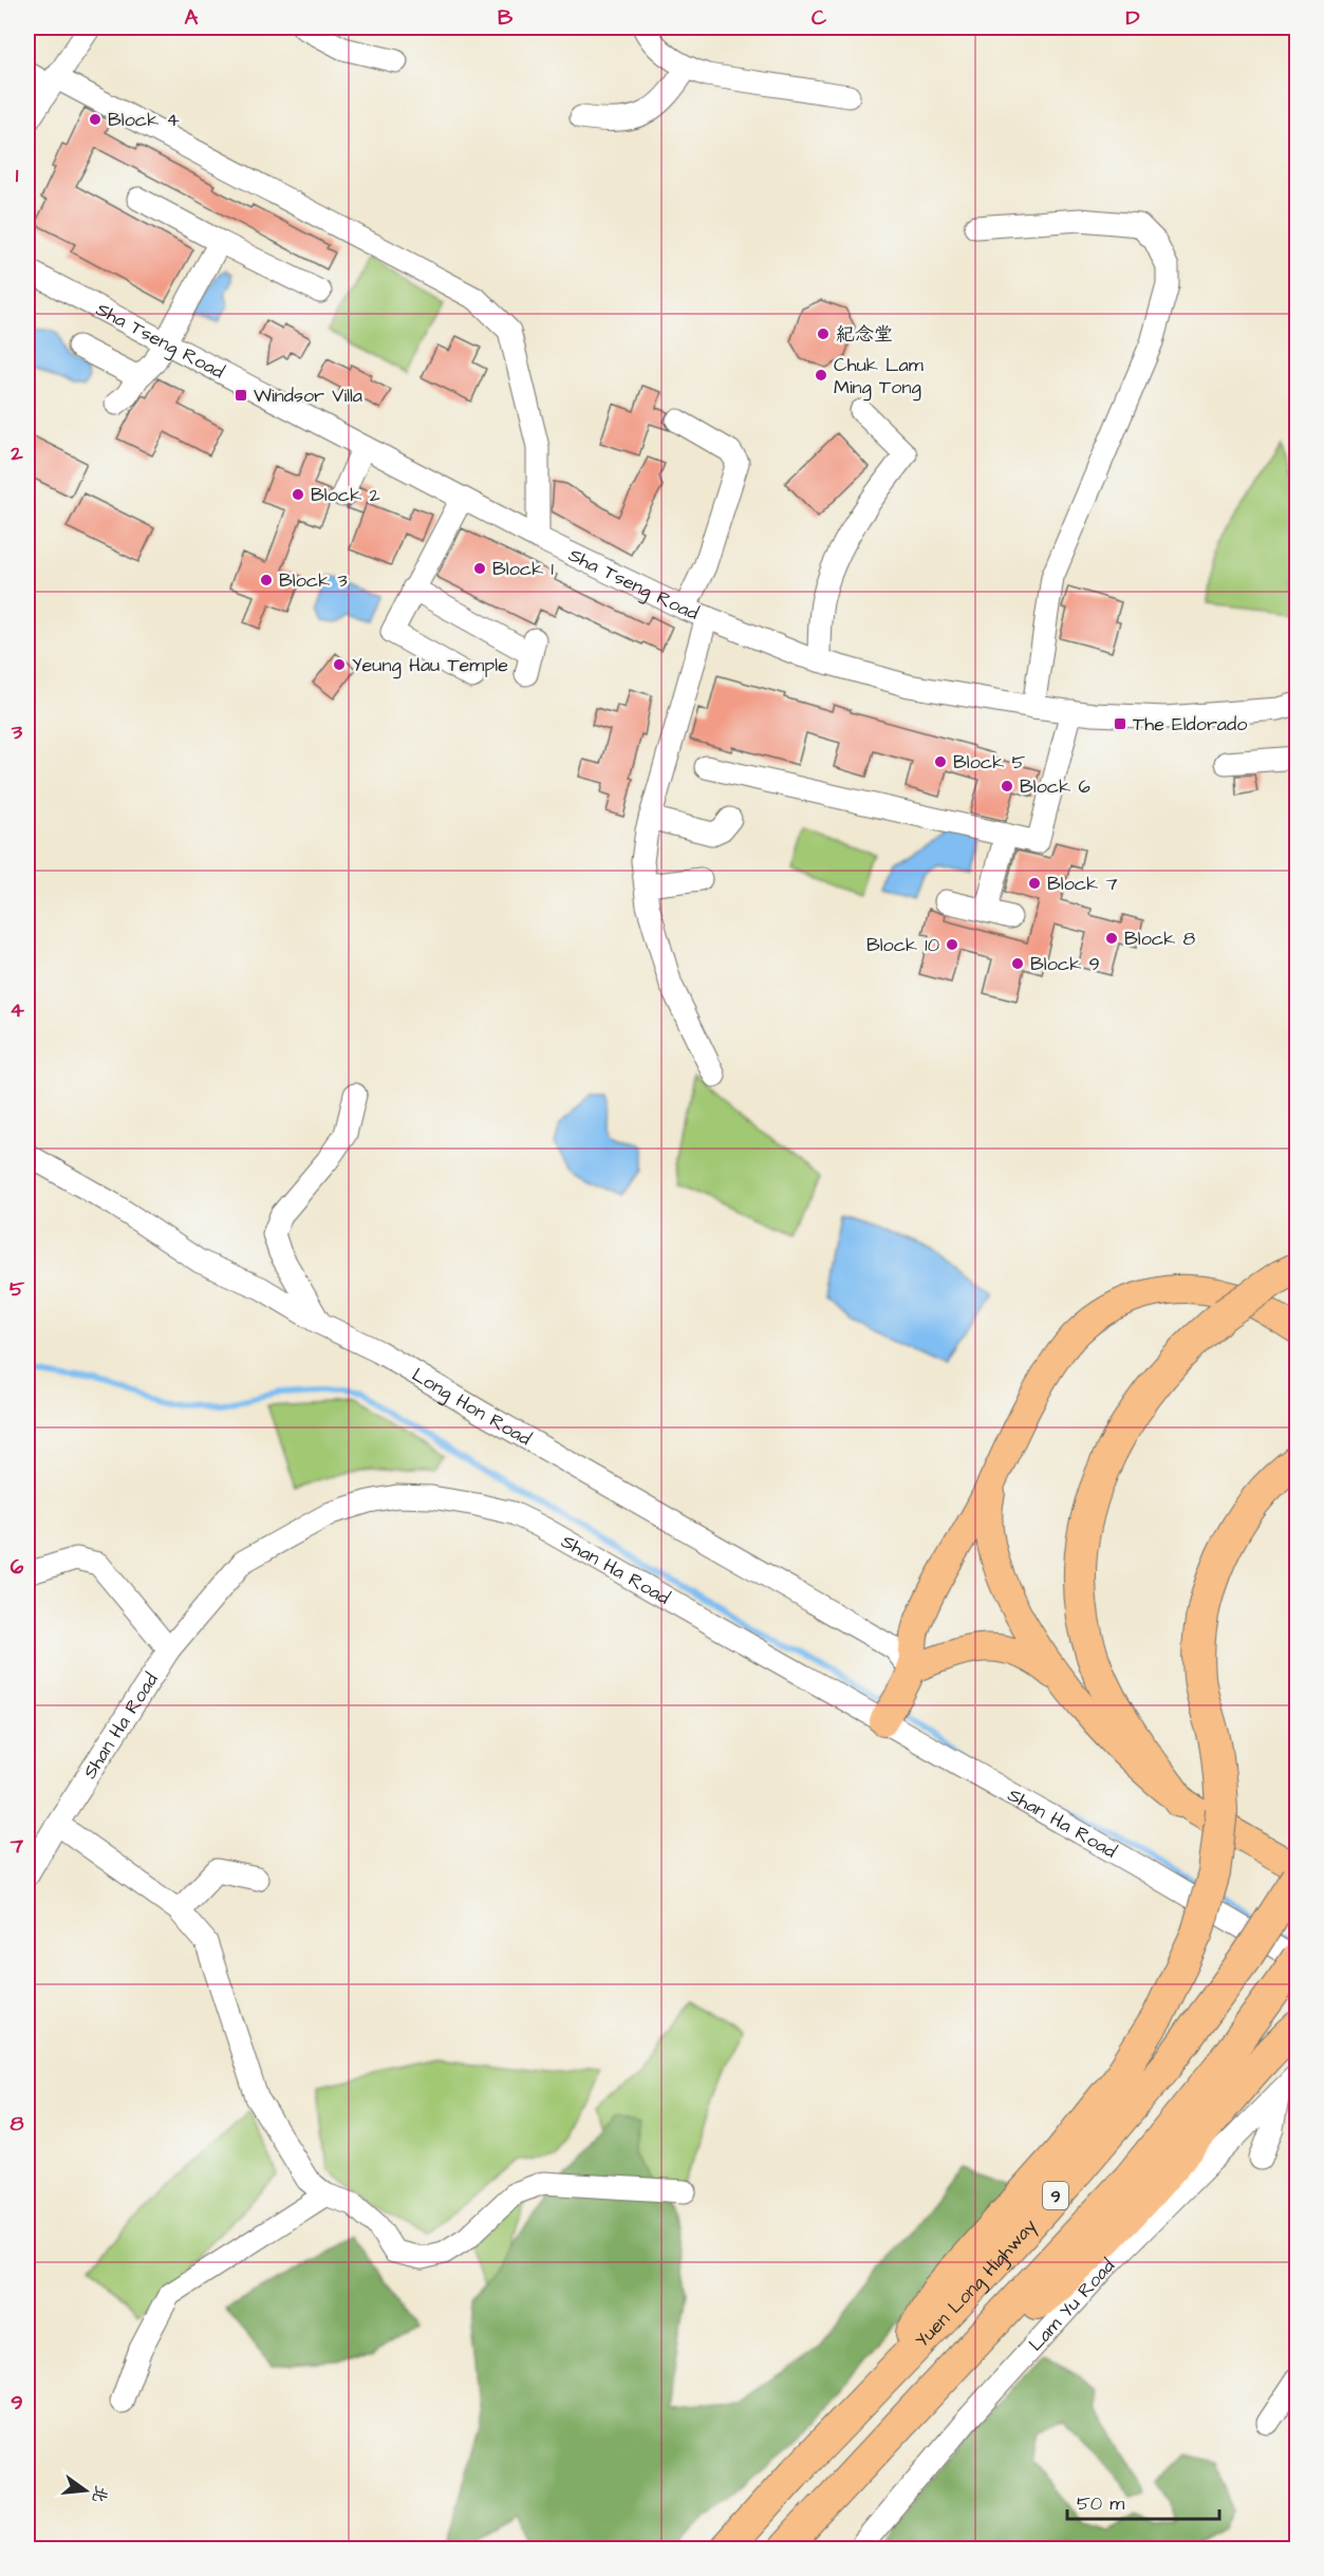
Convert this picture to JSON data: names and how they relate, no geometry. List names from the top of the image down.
{
  "streets": {
    "highway": ["9", "Yuen Long Highway"],
    "street": [
      "Sha Tseng Road",
      "Long Hon Road",
      "Shan Ha Road",
      "Lam Yu Road"
    ]
  },
  "crossings": [
    ["Shan Ha Road", "9"]
  ],
  "places": {
    "other": [
      "Block 4",
      "紀念堂",
      "Chuk Lam Ming Tong",
      "Block 2",
      "Block 1",
      "Block 3",
      "Yeung Hau Temple",
      "Block 5",
      "Block 6",
      "Block 7",
      "Block 8",
      "Block 10",
      "Block 9"
    ],
    "transit": ["Windsor Villa", "The Eldorado"]
  },
  "scale_bar": "50 m",
  "north": "right",
  "grid": {
    "columns": [
      "A",
      "B",
      "C",
      "D"
    ],
    "rows": [
      "1",
      "2",
      "3",
      "4",
      "5",
      "6",
      "7",
      "8",
      "9"
    ]
  }
}
